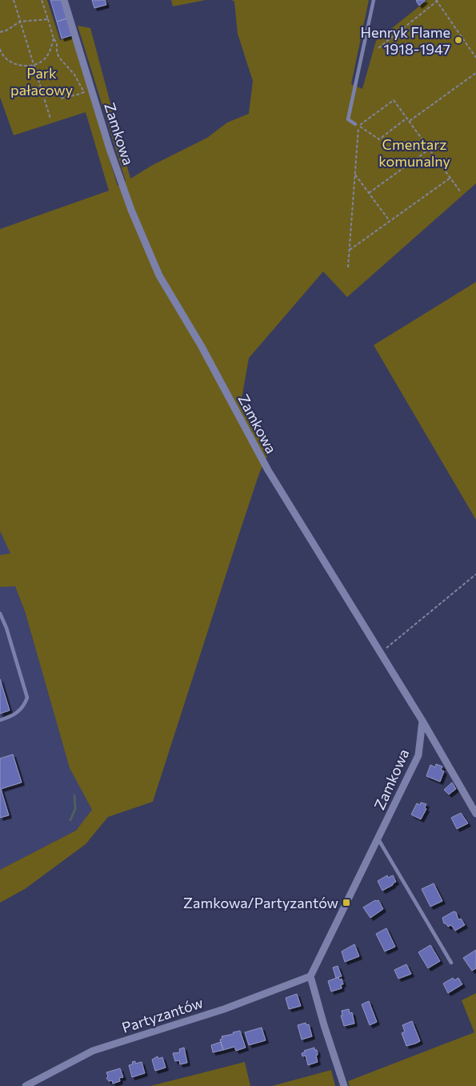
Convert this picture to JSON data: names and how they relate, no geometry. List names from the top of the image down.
{
  "streets": {
    "street": ["Zamkowa", "Partyzantów"]
  },
  "crossings": [
    ["Zamkowa", "Partyzantów"]
  ],
  "parks": ["Park pałacowy", "Cmentarz komunalny"],
  "places": {
    "other": ["Henryk Flame 1918-1947"],
    "transit": ["Zamkowa/Partyzantów"]
  }
}
